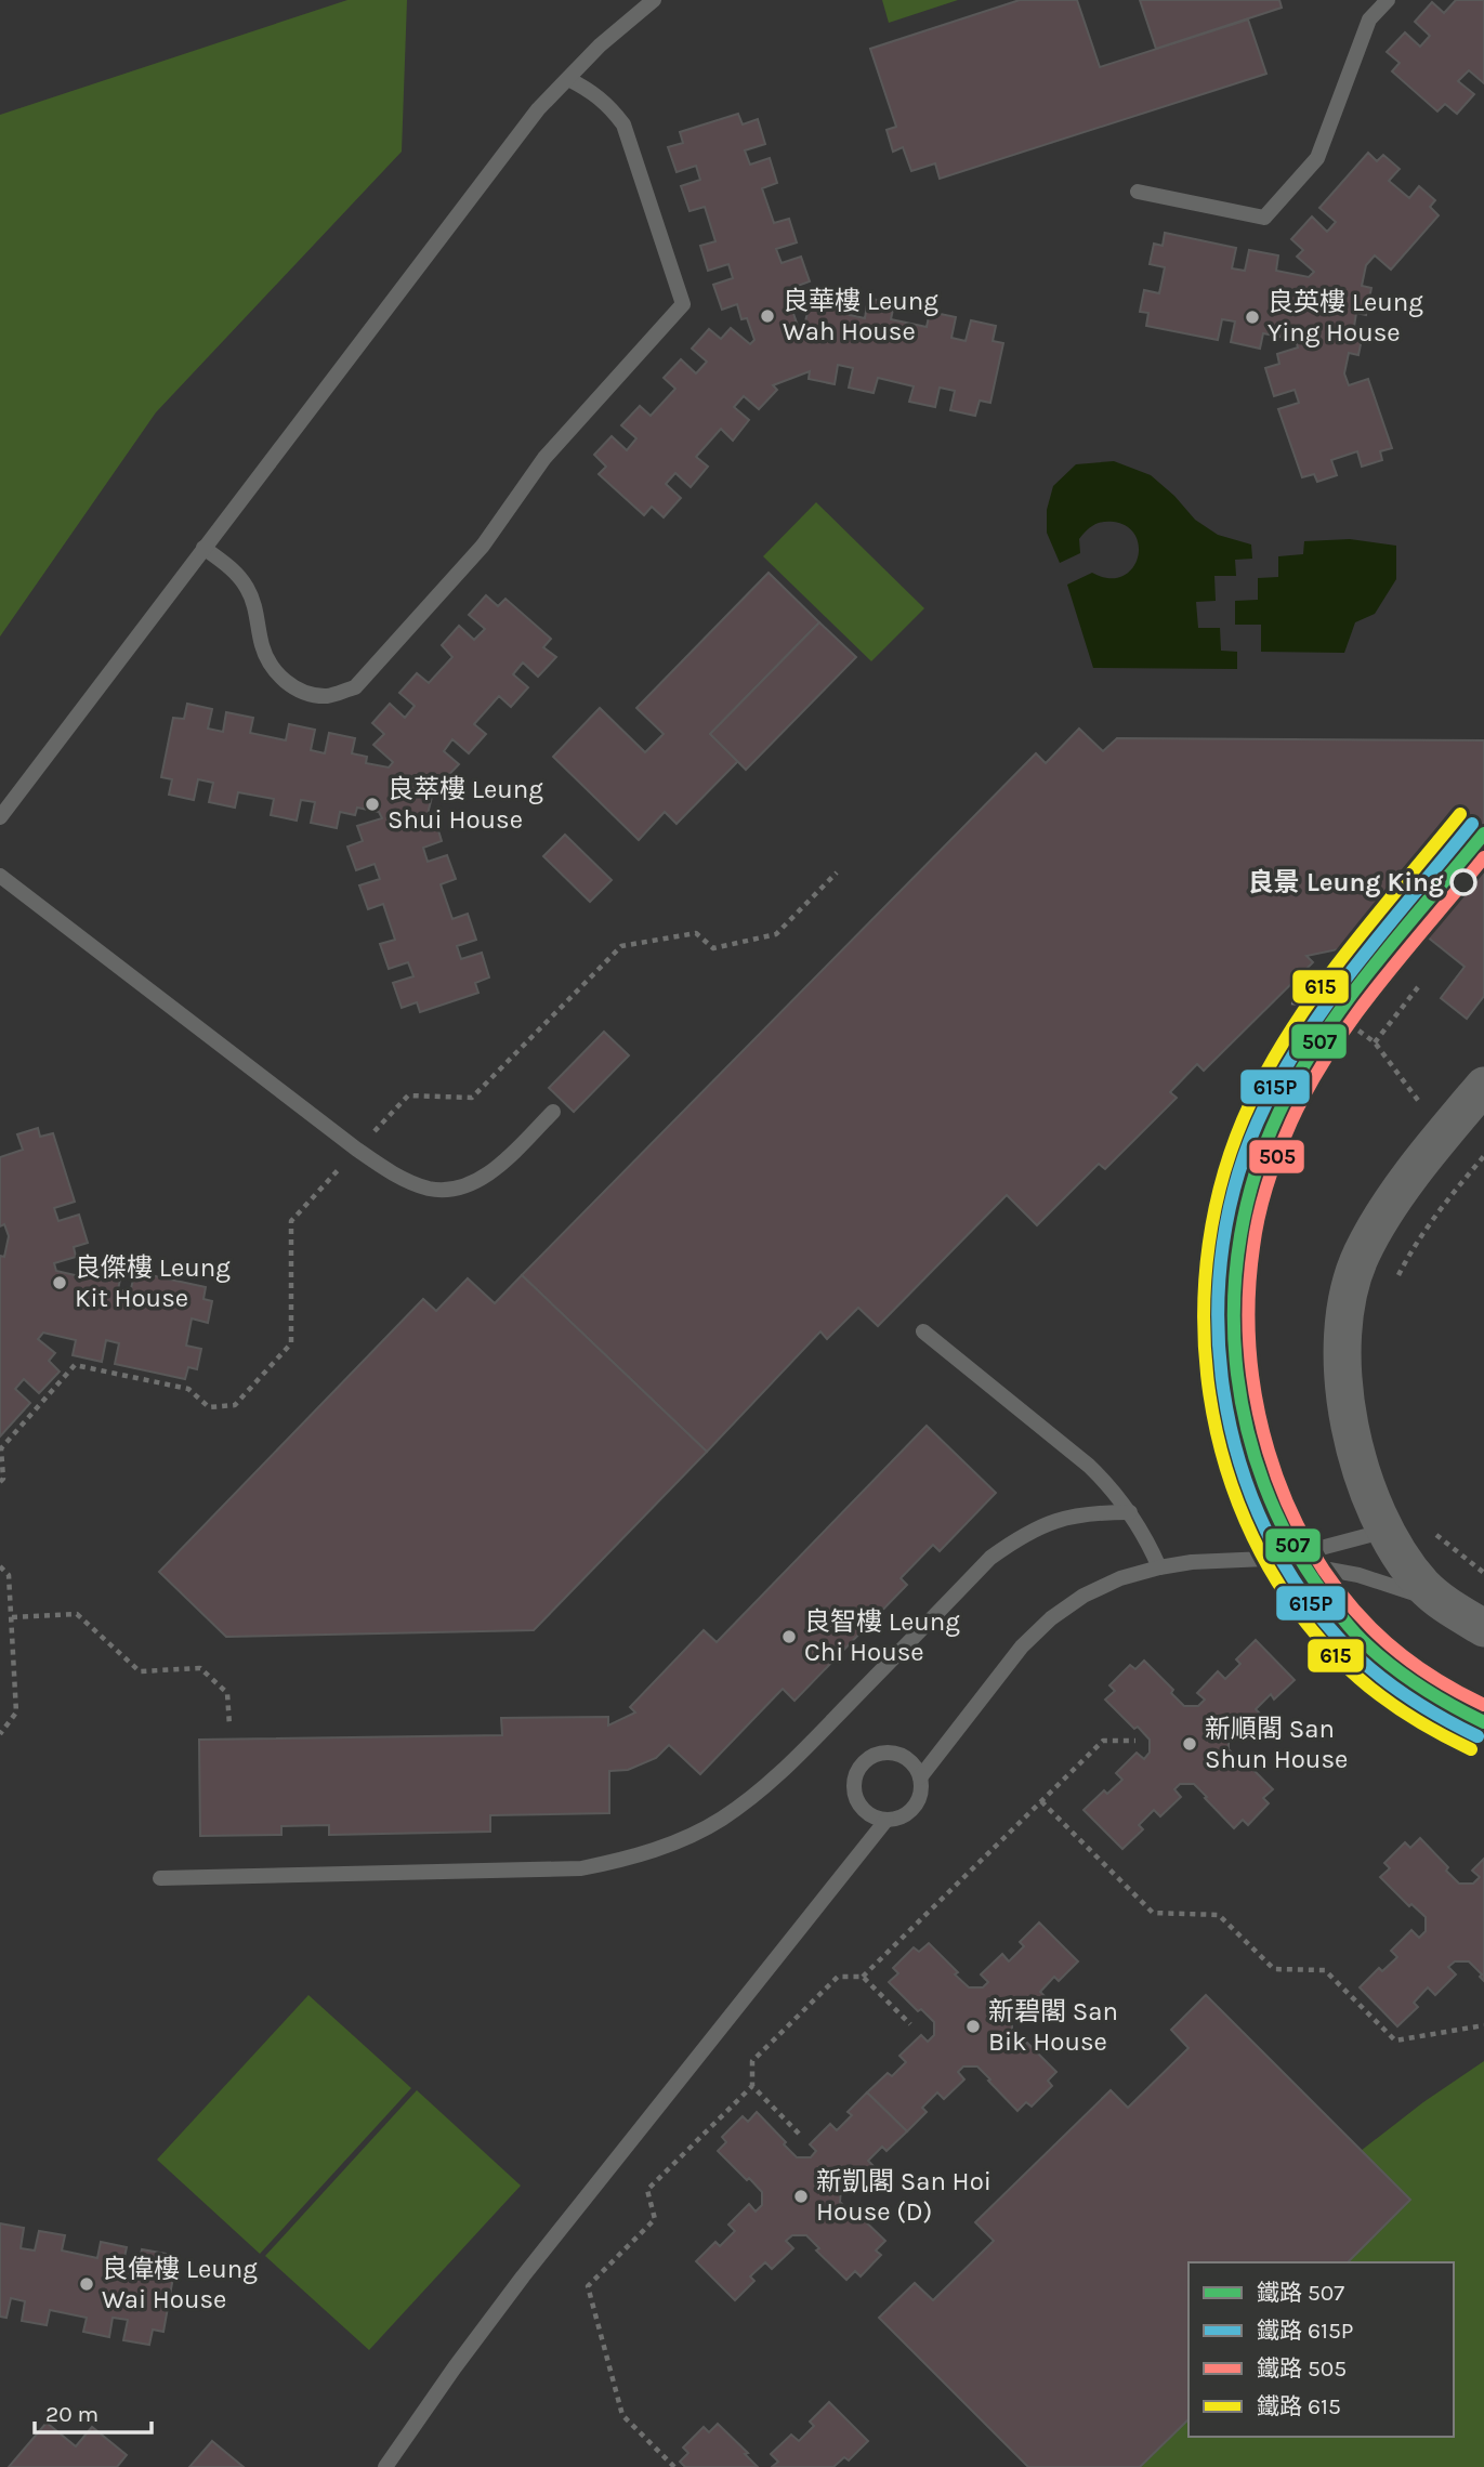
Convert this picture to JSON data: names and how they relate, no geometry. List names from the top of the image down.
{
  "places": [
    "良華樓 Leung Wah House",
    "良英樓 Leung Ying House",
    "良萃樓 Leung Shui House",
    "良景 Leung King",
    "良傑樓 Leung Kit House",
    "良智樓 Leung Chi House",
    "新順閣 San Shun House",
    "新碧閣 San Bik House",
    "新凱閣 San Hoi House (D)",
    "良偉樓 Leung Wai House"
  ],
  "lines": [
    "rail line 615",
    "rail line 615P",
    "rail line 507",
    "rail line 505"
  ],
  "legend": [
    "鐵路 507",
    "鐵路 615P",
    "鐵路 505",
    "鐵路 615"
  ],
  "scale_bar": "20 m"
}
